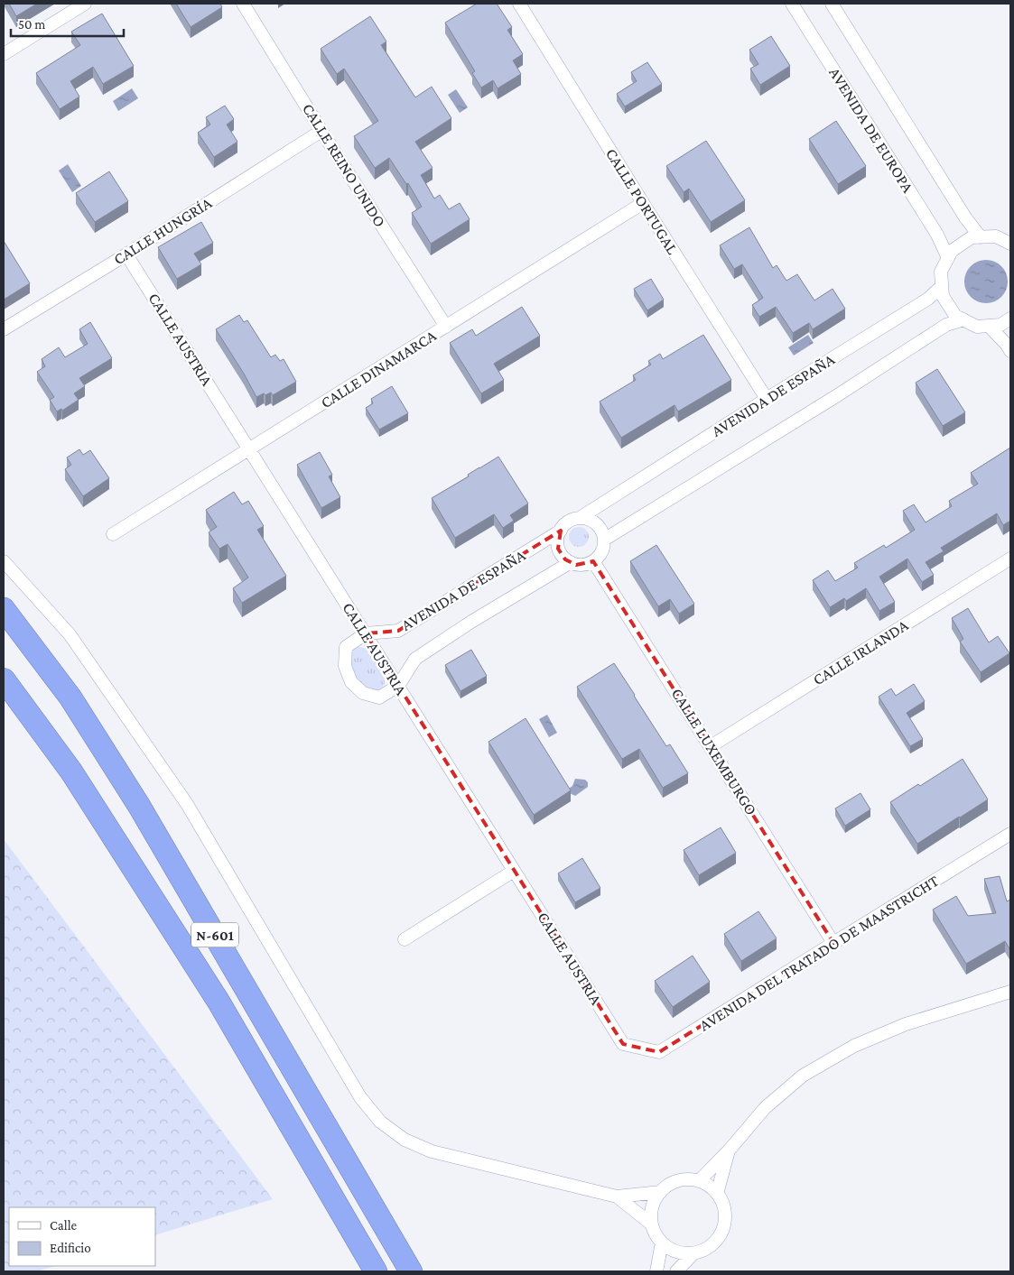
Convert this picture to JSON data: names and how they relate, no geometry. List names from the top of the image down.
{
  "streets": {
    "highway": ["N-601"],
    "street": [
      "AVENIDA DE EUROPA",
      "CALLE REINO UNIDO",
      "CALLE PORTUGAL",
      "CALLE HUNGRÍA",
      "CALLE AUSTRIA",
      "CALLE DINAMARCA",
      "AVENIDA DE ESPAÑA",
      "CALLE IRLANDA",
      "CALLE LUXEMBURGO",
      "AVENIDA DEL TRATADO DE MAASTRICHT"
    ]
  },
  "crossings": [
    ["CALLE REINO UNIDO", "CALLE HUNGRÍA"],
    ["CALLE REINO UNIDO", "CALLE DINAMARCA"],
    ["CALLE PORTUGAL", "CALLE DINAMARCA"],
    ["CALLE PORTUGAL", "AVENIDA DE ESPAÑA"],
    ["CALLE HUNGRÍA", "CALLE AUSTRIA"],
    ["CALLE AUSTRIA", "CALLE DINAMARCA"],
    ["CALLE AUSTRIA", "AVENIDA DE ESPAÑA"],
    ["CALLE AUSTRIA", "AVENIDA DEL TRATADO DE MAASTRICHT"],
    ["AVENIDA DE ESPAÑA", "CALLE LUXEMBURGO"],
    ["CALLE IRLANDA", "CALLE LUXEMBURGO"],
    ["CALLE LUXEMBURGO", "AVENIDA DEL TRATADO DE MAASTRICHT"]
  ],
  "legend": ["Calle", "Edificio"],
  "scale_bar": "50 m"
}
